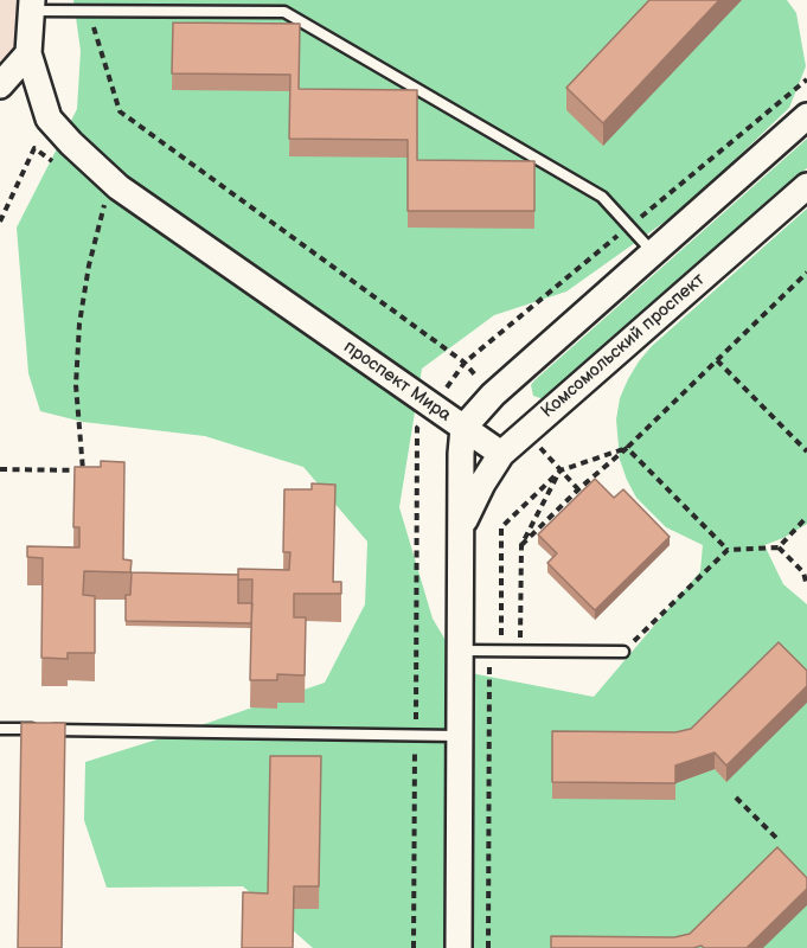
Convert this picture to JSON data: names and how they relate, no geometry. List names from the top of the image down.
{
  "streets": {
    "street": ["Комсомольский проспект", "проспект Мира"]
  },
  "crossings": [
    ["Комсомольский проспект", "проспект Мира"]
  ]
}
